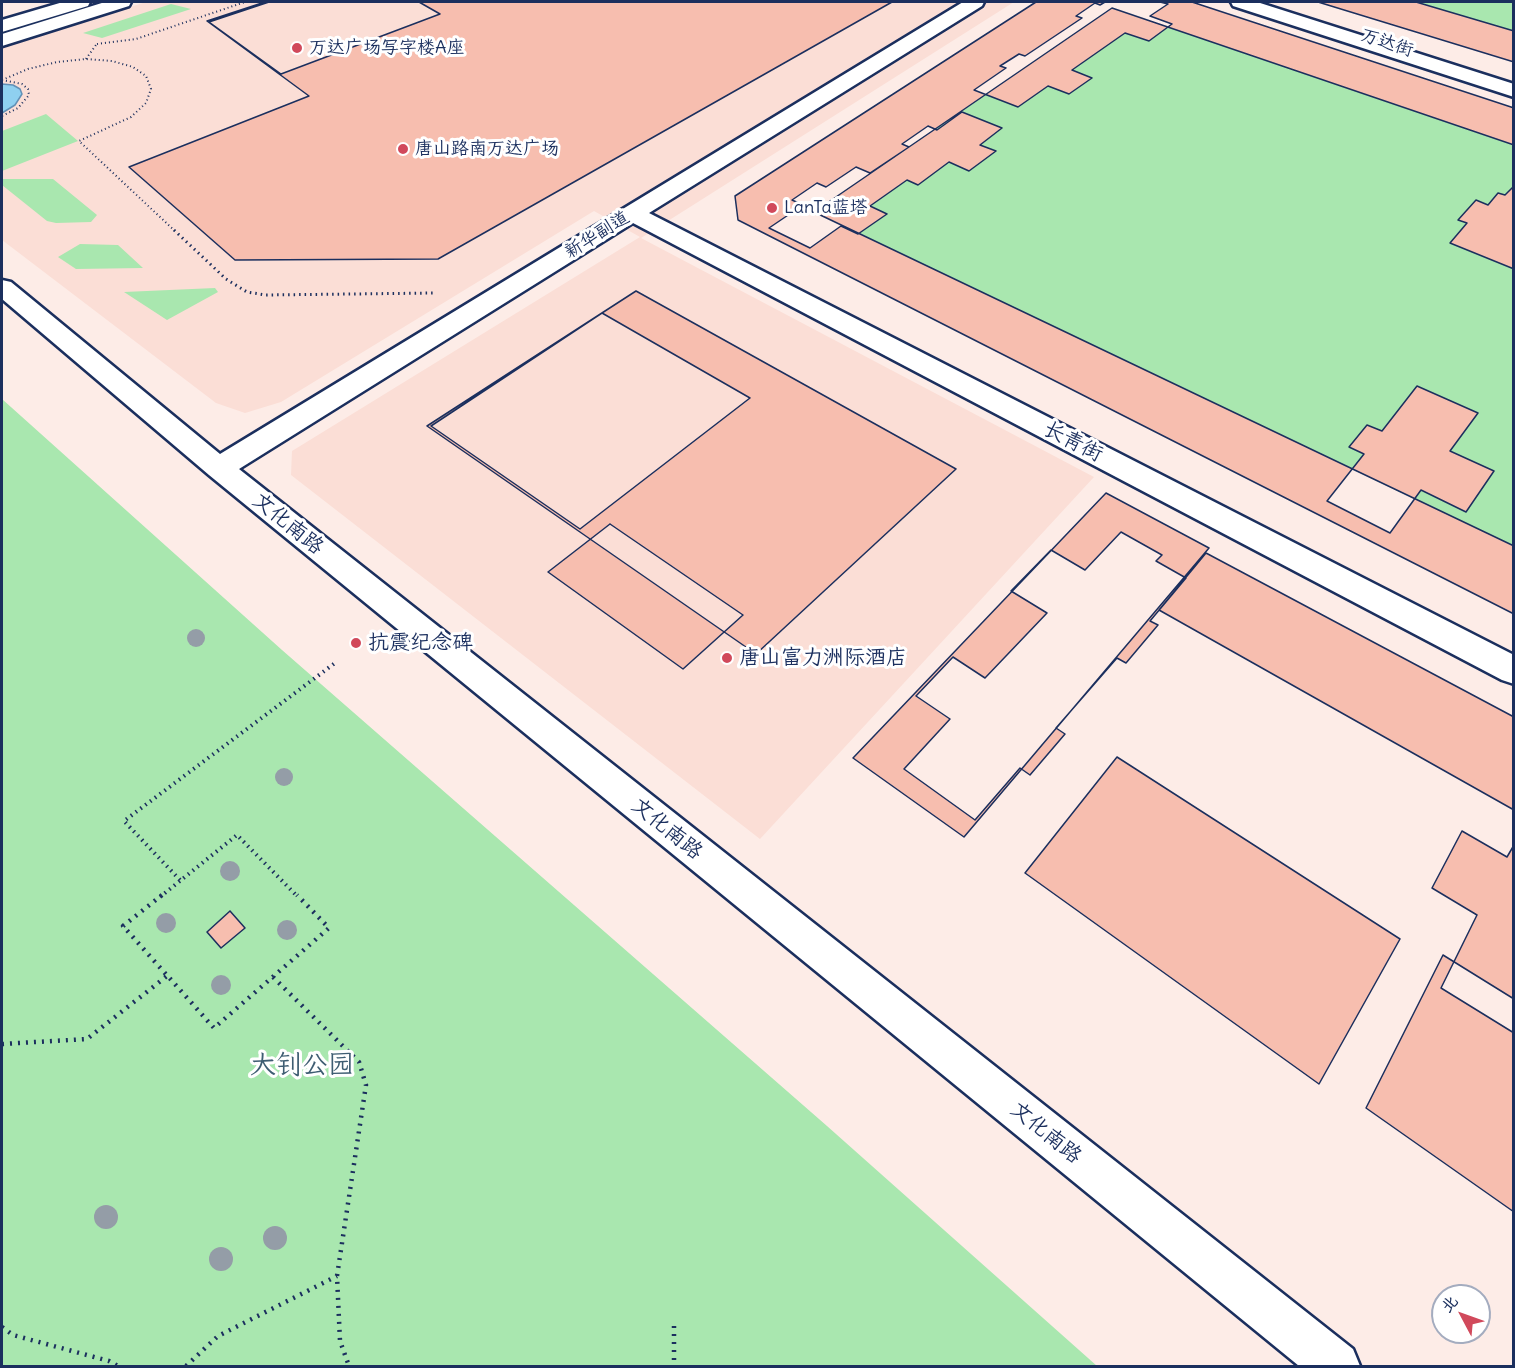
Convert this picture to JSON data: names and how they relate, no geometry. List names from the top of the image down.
{
  "streets": {
    "street": [
      "万达街",
      "新华副道",
      "长青街",
      "文化南路"
    ]
  },
  "crossings": [
    ["新华副道", "长青街"],
    ["新华副道", "文化南路"]
  ],
  "parks": ["大钊公园"],
  "places": [
    "万达广场写字楼A座",
    "唐山路南万达广场",
    "LanTa蓝塔",
    "抗震纪念碑",
    "唐山富力洲际酒店"
  ],
  "north": "top left"
}
